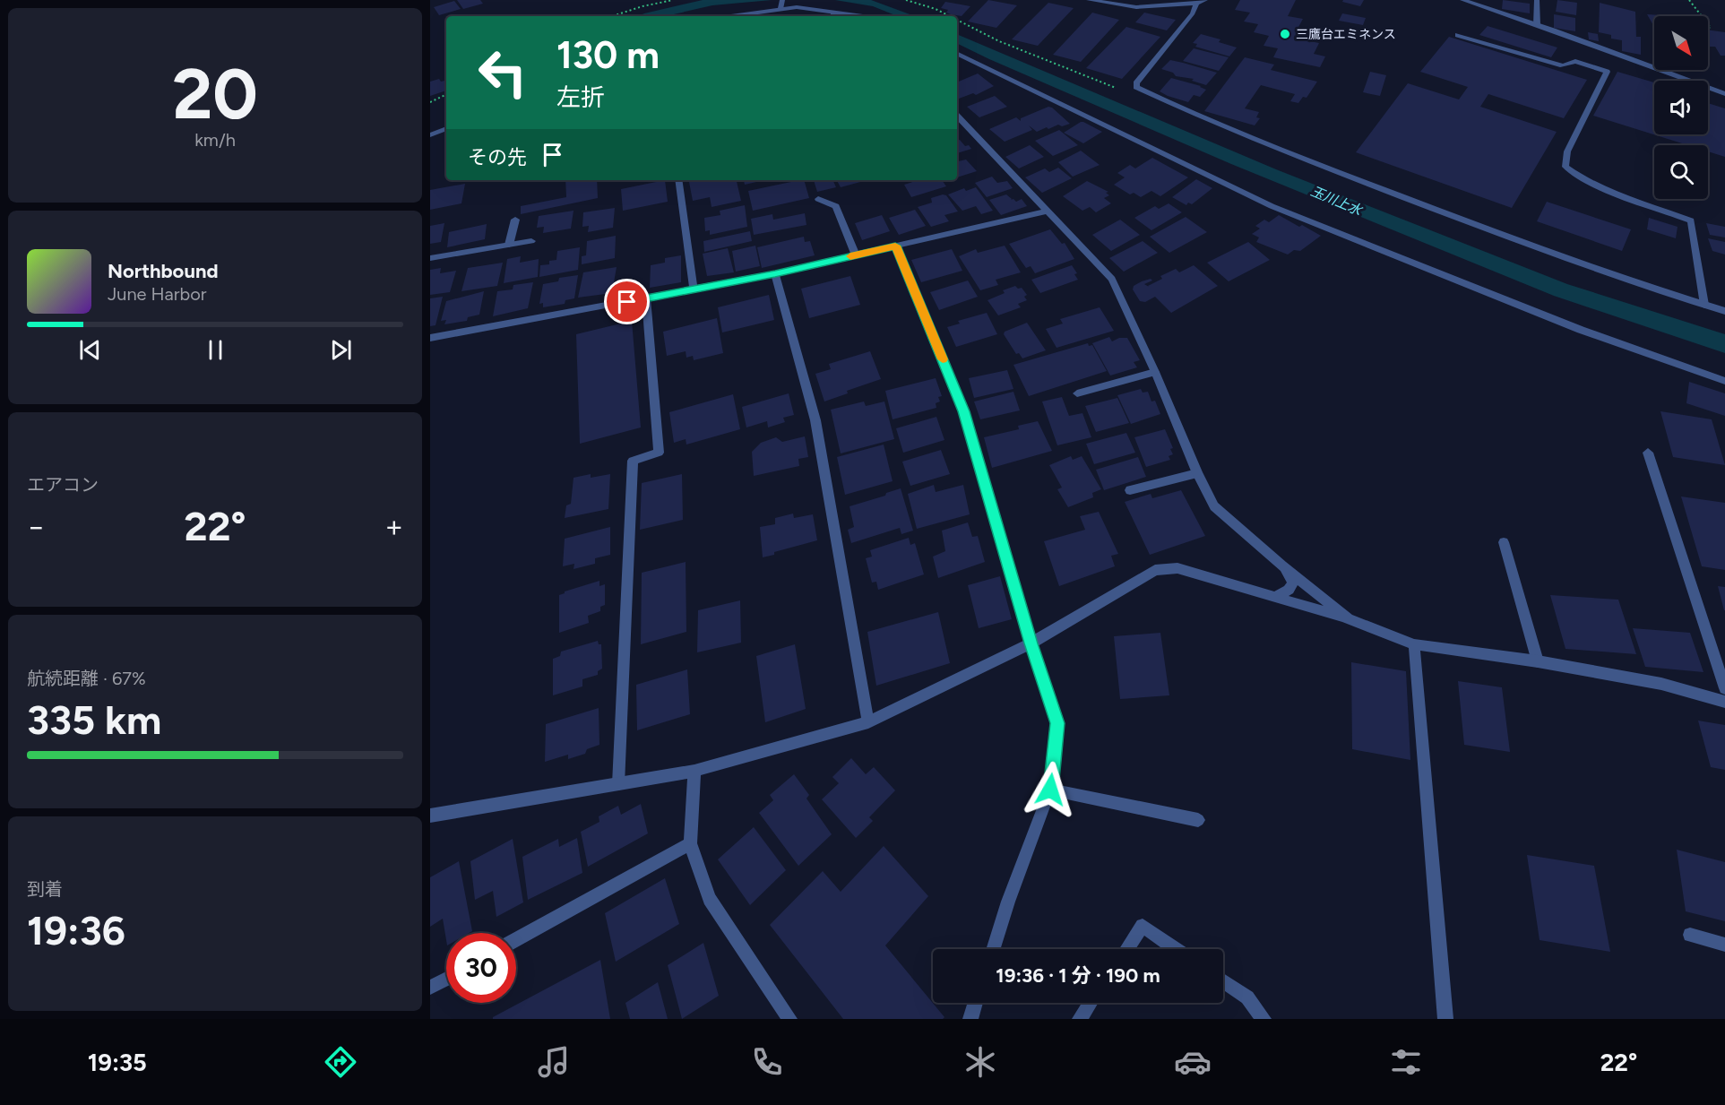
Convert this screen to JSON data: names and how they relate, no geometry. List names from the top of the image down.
{
  "water": ["玉川上水"],
  "places": ["三鷹台エミネンス"],
  "north": "bottom right",
  "page": {
    "tile": [
      ["20", "km/h"],
      "エアコン",
      ["航続距離 · 67%", "335 km"],
      ["到着", "19:36"]
    ],
    "turn": ["130 m", "左折"],
    "then": "その先",
    "song": ["Northbound", "June Harbor"],
    "heat": ["−", "22°", "+"],
    "limit": "30",
    "trip": "19:36 · 1 分 · 190 m",
    "tabs": ["19:35", "22°"]
  }
}
